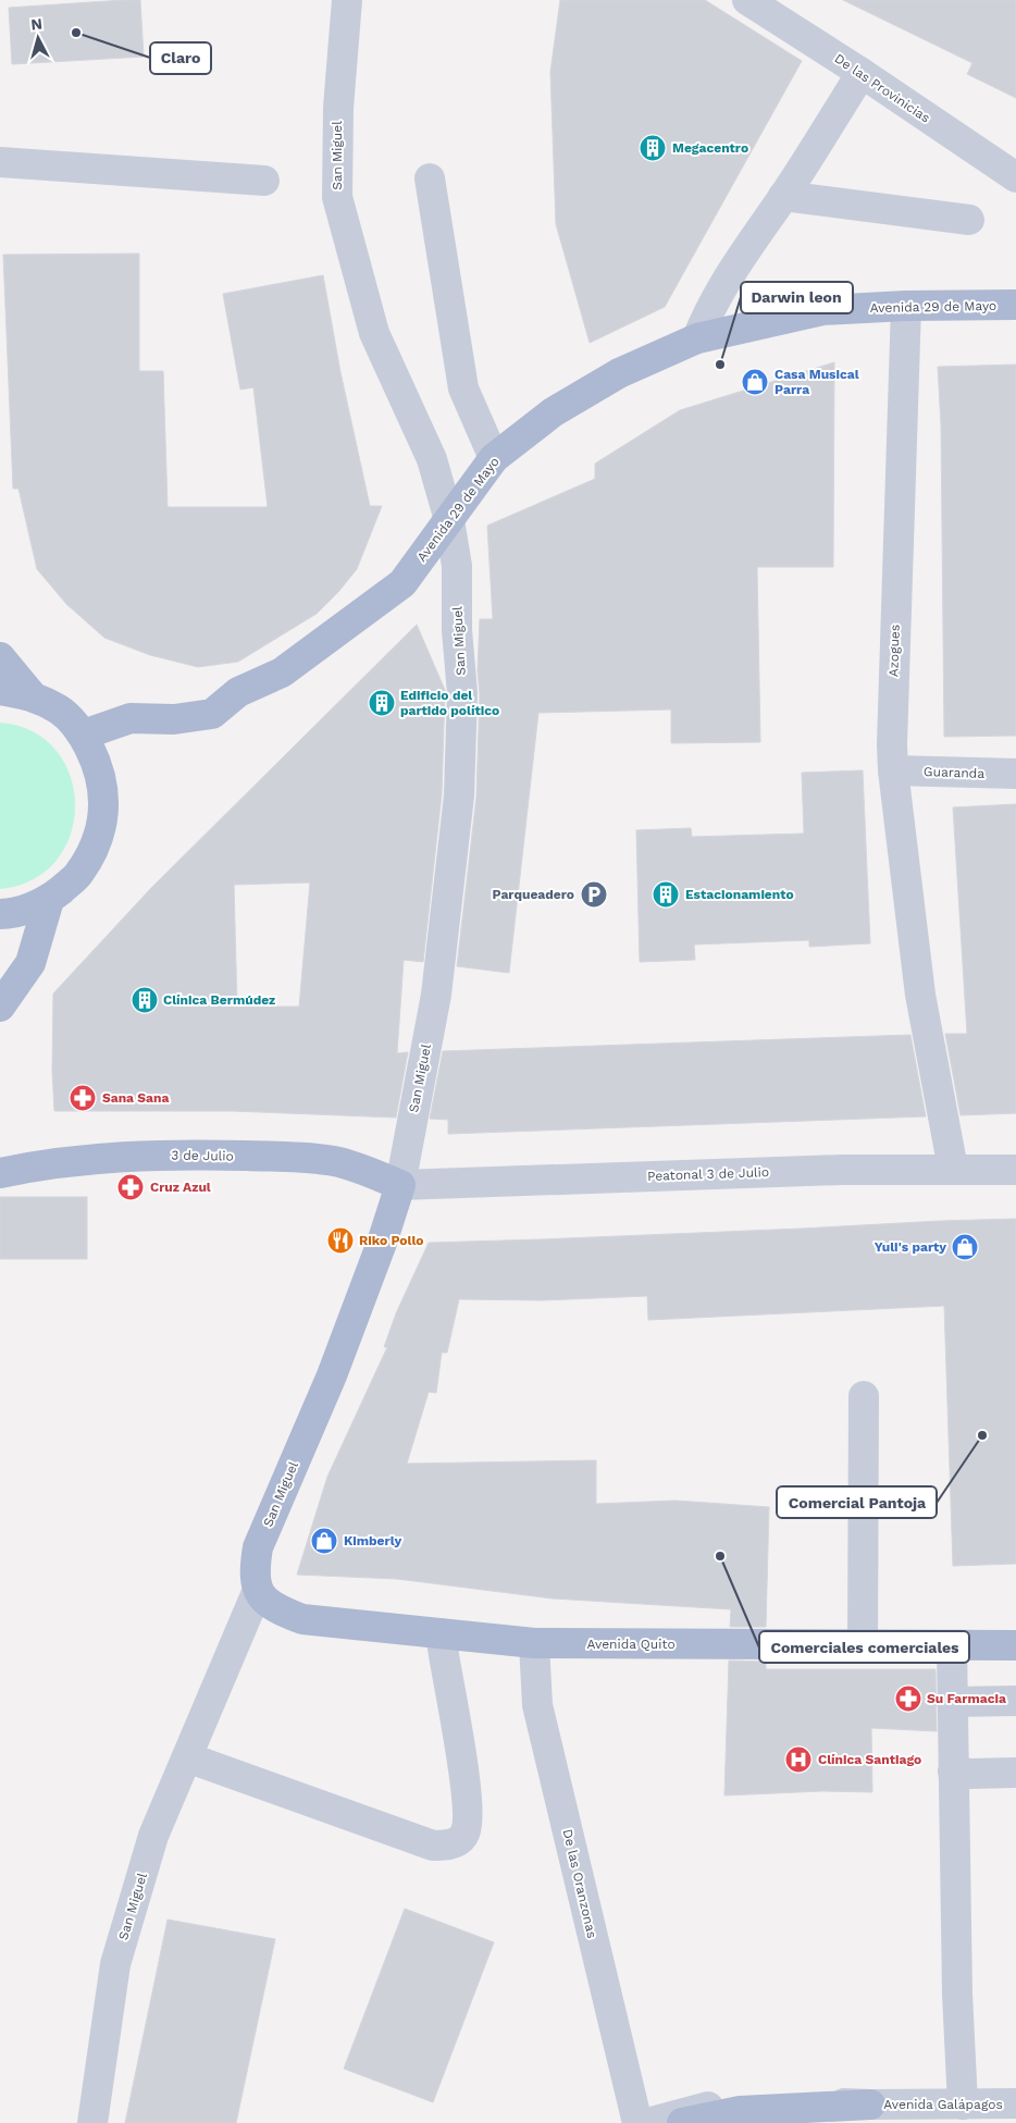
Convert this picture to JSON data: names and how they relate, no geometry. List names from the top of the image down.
{
  "streets": {
    "main road": [
      "San Miguel",
      "Avenida 29 de Mayo",
      "3 de Julio",
      "Avenida Quito"
    ],
    "street": [
      "De las Provinicias",
      "Azogues",
      "Guaranda",
      "Peatonal 3 de Julio",
      "De las Oranzonas",
      "Avenida Galápagos"
    ]
  },
  "crossings": [
    ["San Miguel", "Avenida 29 de Mayo"],
    ["San Miguel", "3 de Julio"],
    ["San Miguel", "Peatonal 3 de Julio"],
    ["San Miguel", "Avenida Quito"],
    ["Avenida 29 de Mayo", "Azogues"],
    ["Azogues", "Guaranda"],
    ["Azogues", "Peatonal 3 de Julio"],
    ["3 de Julio", "Peatonal 3 de Julio"],
    ["Avenida Quito", "De las Oranzonas"]
  ],
  "places": {
    "other": [
      "Claro",
      "Darwin leon",
      "Comercial Pantoja",
      "Comerciales comerciales"
    ],
    "building": [
      "Megacentro",
      "Edificio del partido político",
      "Estacionamiento",
      "Clínica Bermúdez"
    ],
    "shop": ["Casa Musical Parra", "Yuli's party", "Kimberly"],
    "parking": ["Parqueadero"],
    "pharmacy": ["Sana Sana", "Cruz Azul", "Su Farmacia"],
    "restaurant": ["Riko Pollo"],
    "hospital": ["Clínica Santiago"]
  },
  "north": "top"
}
